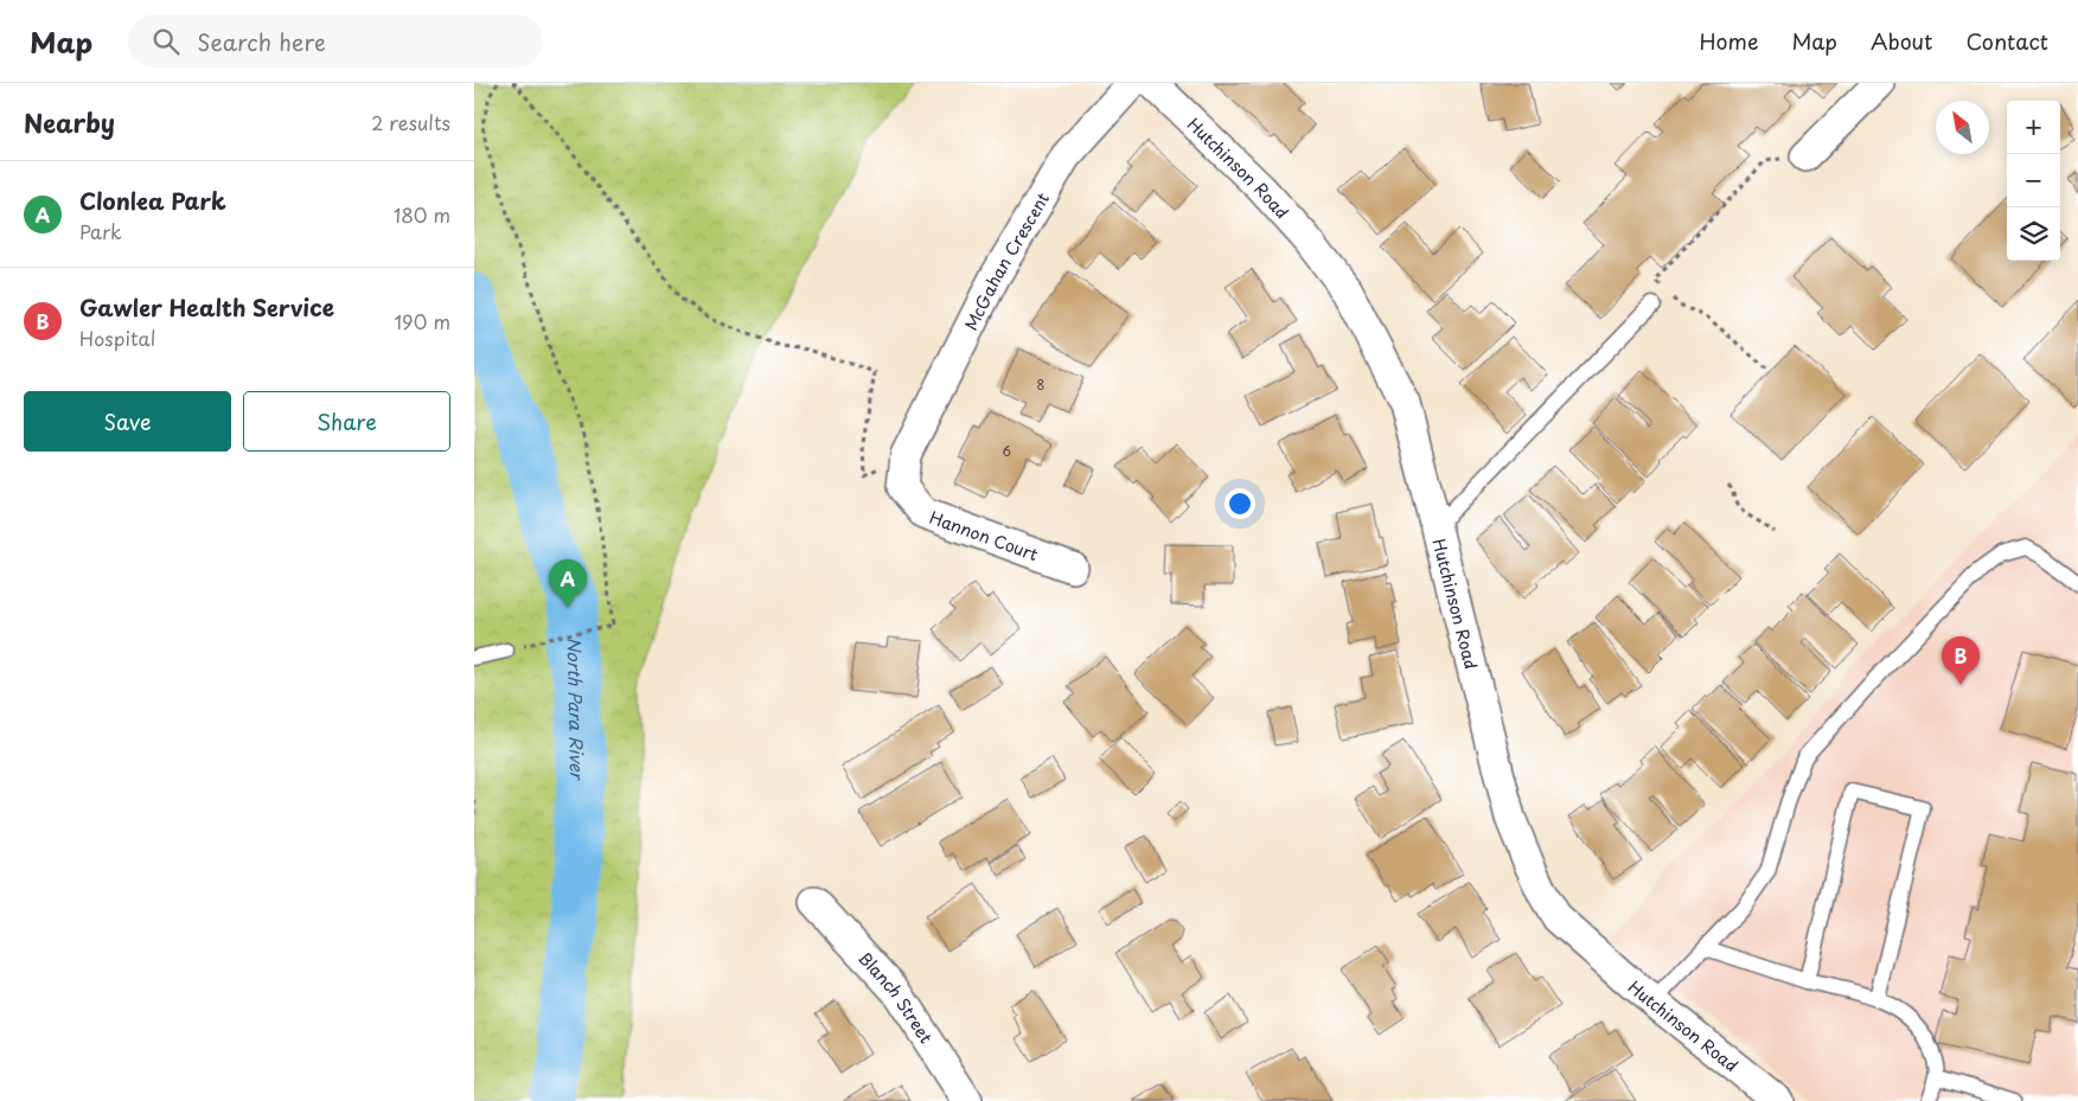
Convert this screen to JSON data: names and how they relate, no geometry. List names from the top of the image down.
{
  "streets": {
    "street": [
      "Hutchinson Road",
      "McGahan Crescent",
      "Hannon Court",
      "Blanch Street"
    ]
  },
  "crossings": [
    ["McGahan Crescent", "Hannon Court"]
  ],
  "water": ["North Para River"],
  "house_numbers": ["8", "6"],
  "north": "top left",
  "page": {
    "header": "Map",
    "search": "Search here",
    "nav": [
      "Home",
      "Map",
      "About",
      "Contact"
    ],
    "heading": ["Nearby", "2 results"],
    "map_buttons": ["+", "−"],
    "list": [
      {
        "mark": "A",
        "name": "Clonlea Park",
        "note": "Park",
        "value": "180 m"
      },
      {
        "mark": "B",
        "name": "Gawler Health Service",
        "note": "Hospital",
        "value": "190 m"
      }
    ],
    "buttons": ["Save", "Share"],
    "pins": ["A", "B"]
  }
}
